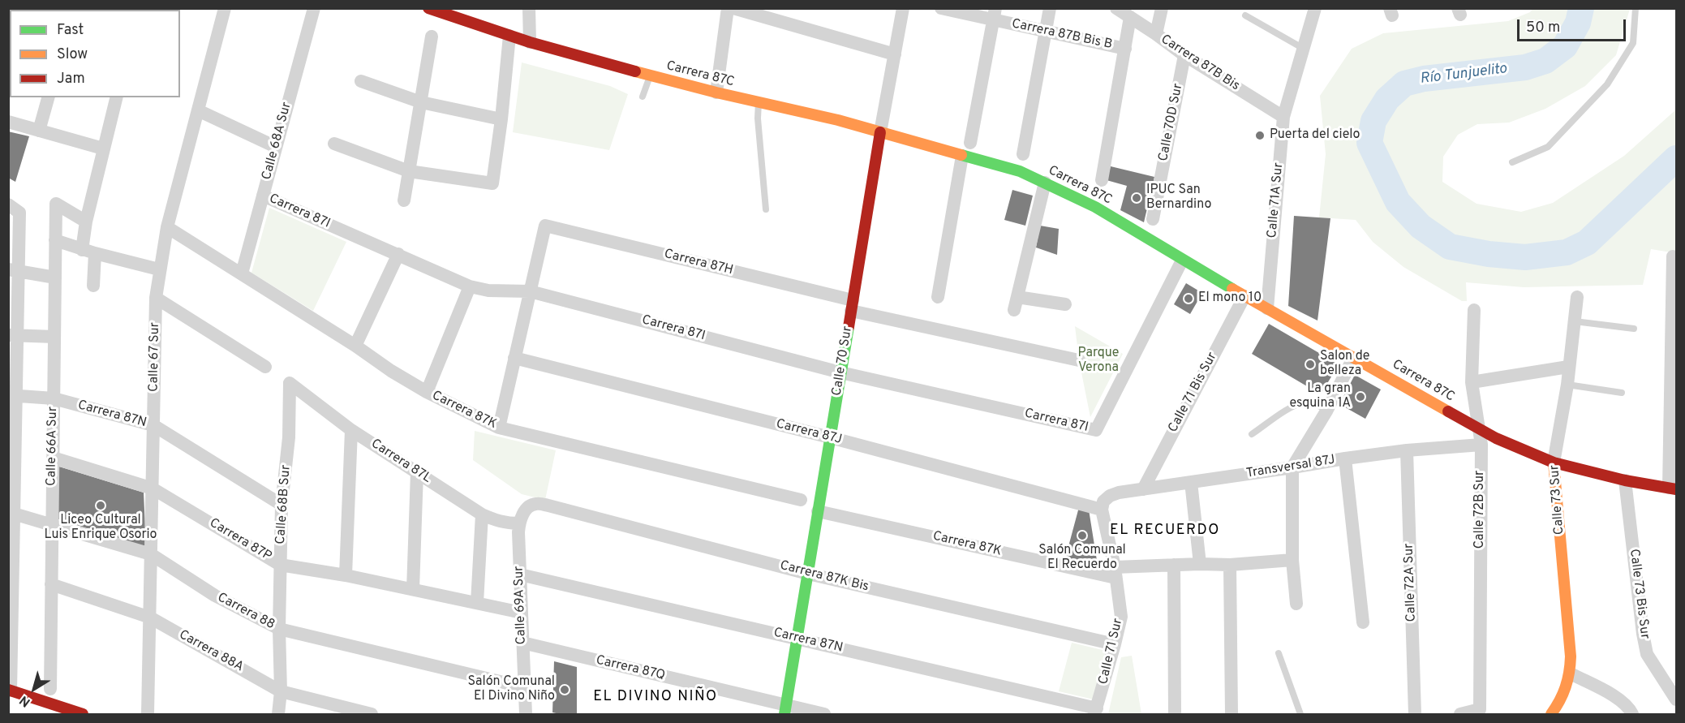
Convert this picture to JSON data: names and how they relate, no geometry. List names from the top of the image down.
{
  "streets": {
    "street": [
      "Carrera 87B Bis B",
      "Carrera 87B Bis",
      "Carrera 87C",
      "Calle 70D Sur",
      "Calle 68A Sur",
      "Calle 71A Sur",
      "Carrera 87I",
      "Carrera 87H",
      "Calle 67 Sur",
      "Calle 70 Sur",
      "Calle 71 Bis Sur",
      "Carrera 87K",
      "Carrera 87N",
      "Carrera 87J",
      "Calle 66A Sur",
      "Carrera 87L",
      "Transversal 87J",
      "Calle 73 Sur",
      "Calle 68B Sur",
      "Calle 72B Sur",
      "Carrera 87P",
      "Carrera 87K Bis",
      "Calle 72A Sur",
      "Calle 73 Bis Sur",
      "Calle 69A Sur",
      "Carrera 88",
      "Carrera 88A",
      "Calle 71 Sur",
      "Carrera 87Q"
    ]
  },
  "crossings": [
    ["Carrera 87B Bis", "Calle 70D Sur"],
    ["Carrera 87B Bis", "Calle 71A Sur"],
    ["Carrera 87C", "Calle 71A Sur"],
    ["Carrera 87C", "Carrera 87I"],
    ["Carrera 87C", "Calle 70 Sur"],
    ["Carrera 87C", "Calle 71 Bis Sur"],
    ["Carrera 87C", "Calle 73 Sur"],
    ["Carrera 87C", "Calle 72B Sur"],
    ["Carrera 87C", "Calle 73 Bis Sur"],
    ["Calle 68A Sur", "Carrera 87I"],
    ["Calle 68A Sur", "Carrera 87K"],
    ["Carrera 87I", "Carrera 87H"],
    ["Carrera 87I", "Calle 70 Sur"],
    ["Carrera 87H", "Calle 70 Sur"],
    ["Calle 67 Sur", "Carrera 87K"],
    ["Calle 67 Sur", "Carrera 87N"],
    ["Calle 67 Sur", "Carrera 87P"],
    ["Calle 67 Sur", "Carrera 88"],
    ["Calle 67 Sur", "Carrera 88A"],
    ["Calle 70 Sur", "Carrera 87K"],
    ["Calle 70 Sur", "Carrera 87N"],
    ["Calle 70 Sur", "Carrera 87J"],
    ["Calle 70 Sur", "Carrera 87K Bis"],
    ["Calle 70 Sur", "Carrera 87Q"],
    ["Calle 71 Bis Sur", "Transversal 87J"],
    ["Carrera 87K", "Calle 71 Sur"],
    ["Carrera 87N", "Calle 66A Sur"],
    ["Carrera 87N", "Calle 68B Sur"],
    ["Carrera 87N", "Calle 69A Sur"],
    ["Carrera 87N", "Calle 71 Sur"],
    ["Carrera 87J", "Transversal 87J"],
    ["Carrera 87J", "Calle 71 Sur"],
    ["Calle 66A Sur", "Carrera 87P"],
    ["Calle 66A Sur", "Carrera 88"],
    ["Calle 66A Sur", "Carrera 88A"],
    ["Carrera 87L", "Calle 68B Sur"],
    ["Carrera 87L", "Carrera 87K Bis"],
    ["Carrera 87L", "Calle 69A Sur"],
    ["Transversal 87J", "Calle 72B Sur"],
    ["Transversal 87J", "Calle 72A Sur"],
    ["Transversal 87J", "Calle 71 Sur"],
    ["Calle 68B Sur", "Carrera 87P"],
    ["Calle 68B Sur", "Carrera 88"],
    ["Calle 68B Sur", "Carrera 88A"],
    ["Carrera 87P", "Calle 69A Sur"],
    ["Carrera 87K Bis", "Calle 69A Sur"],
    ["Carrera 87K Bis", "Calle 71 Sur"],
    ["Calle 69A Sur", "Carrera 88"],
    ["Calle 69A Sur", "Carrera 87Q"]
  ],
  "districts": ["EL RECUERDO", "EL DIVINO NIÑO"],
  "water": ["Río Tunjuelito"],
  "parks": ["Parque Verona"],
  "places": [
    "Puerta del cielo",
    "IPUC San Bernardino",
    "El mono 10",
    "Salon de belleza",
    "La gran esquina 1A",
    "Liceo Cultural Luis Enrique Osorio",
    "Salón Comunal El Recuerdo",
    "Salón Comunal El Divino Niño"
  ],
  "legend": ["Fast", "Slow", "Jam"],
  "scale_bar": "50 m",
  "north": "bottom left"
}
